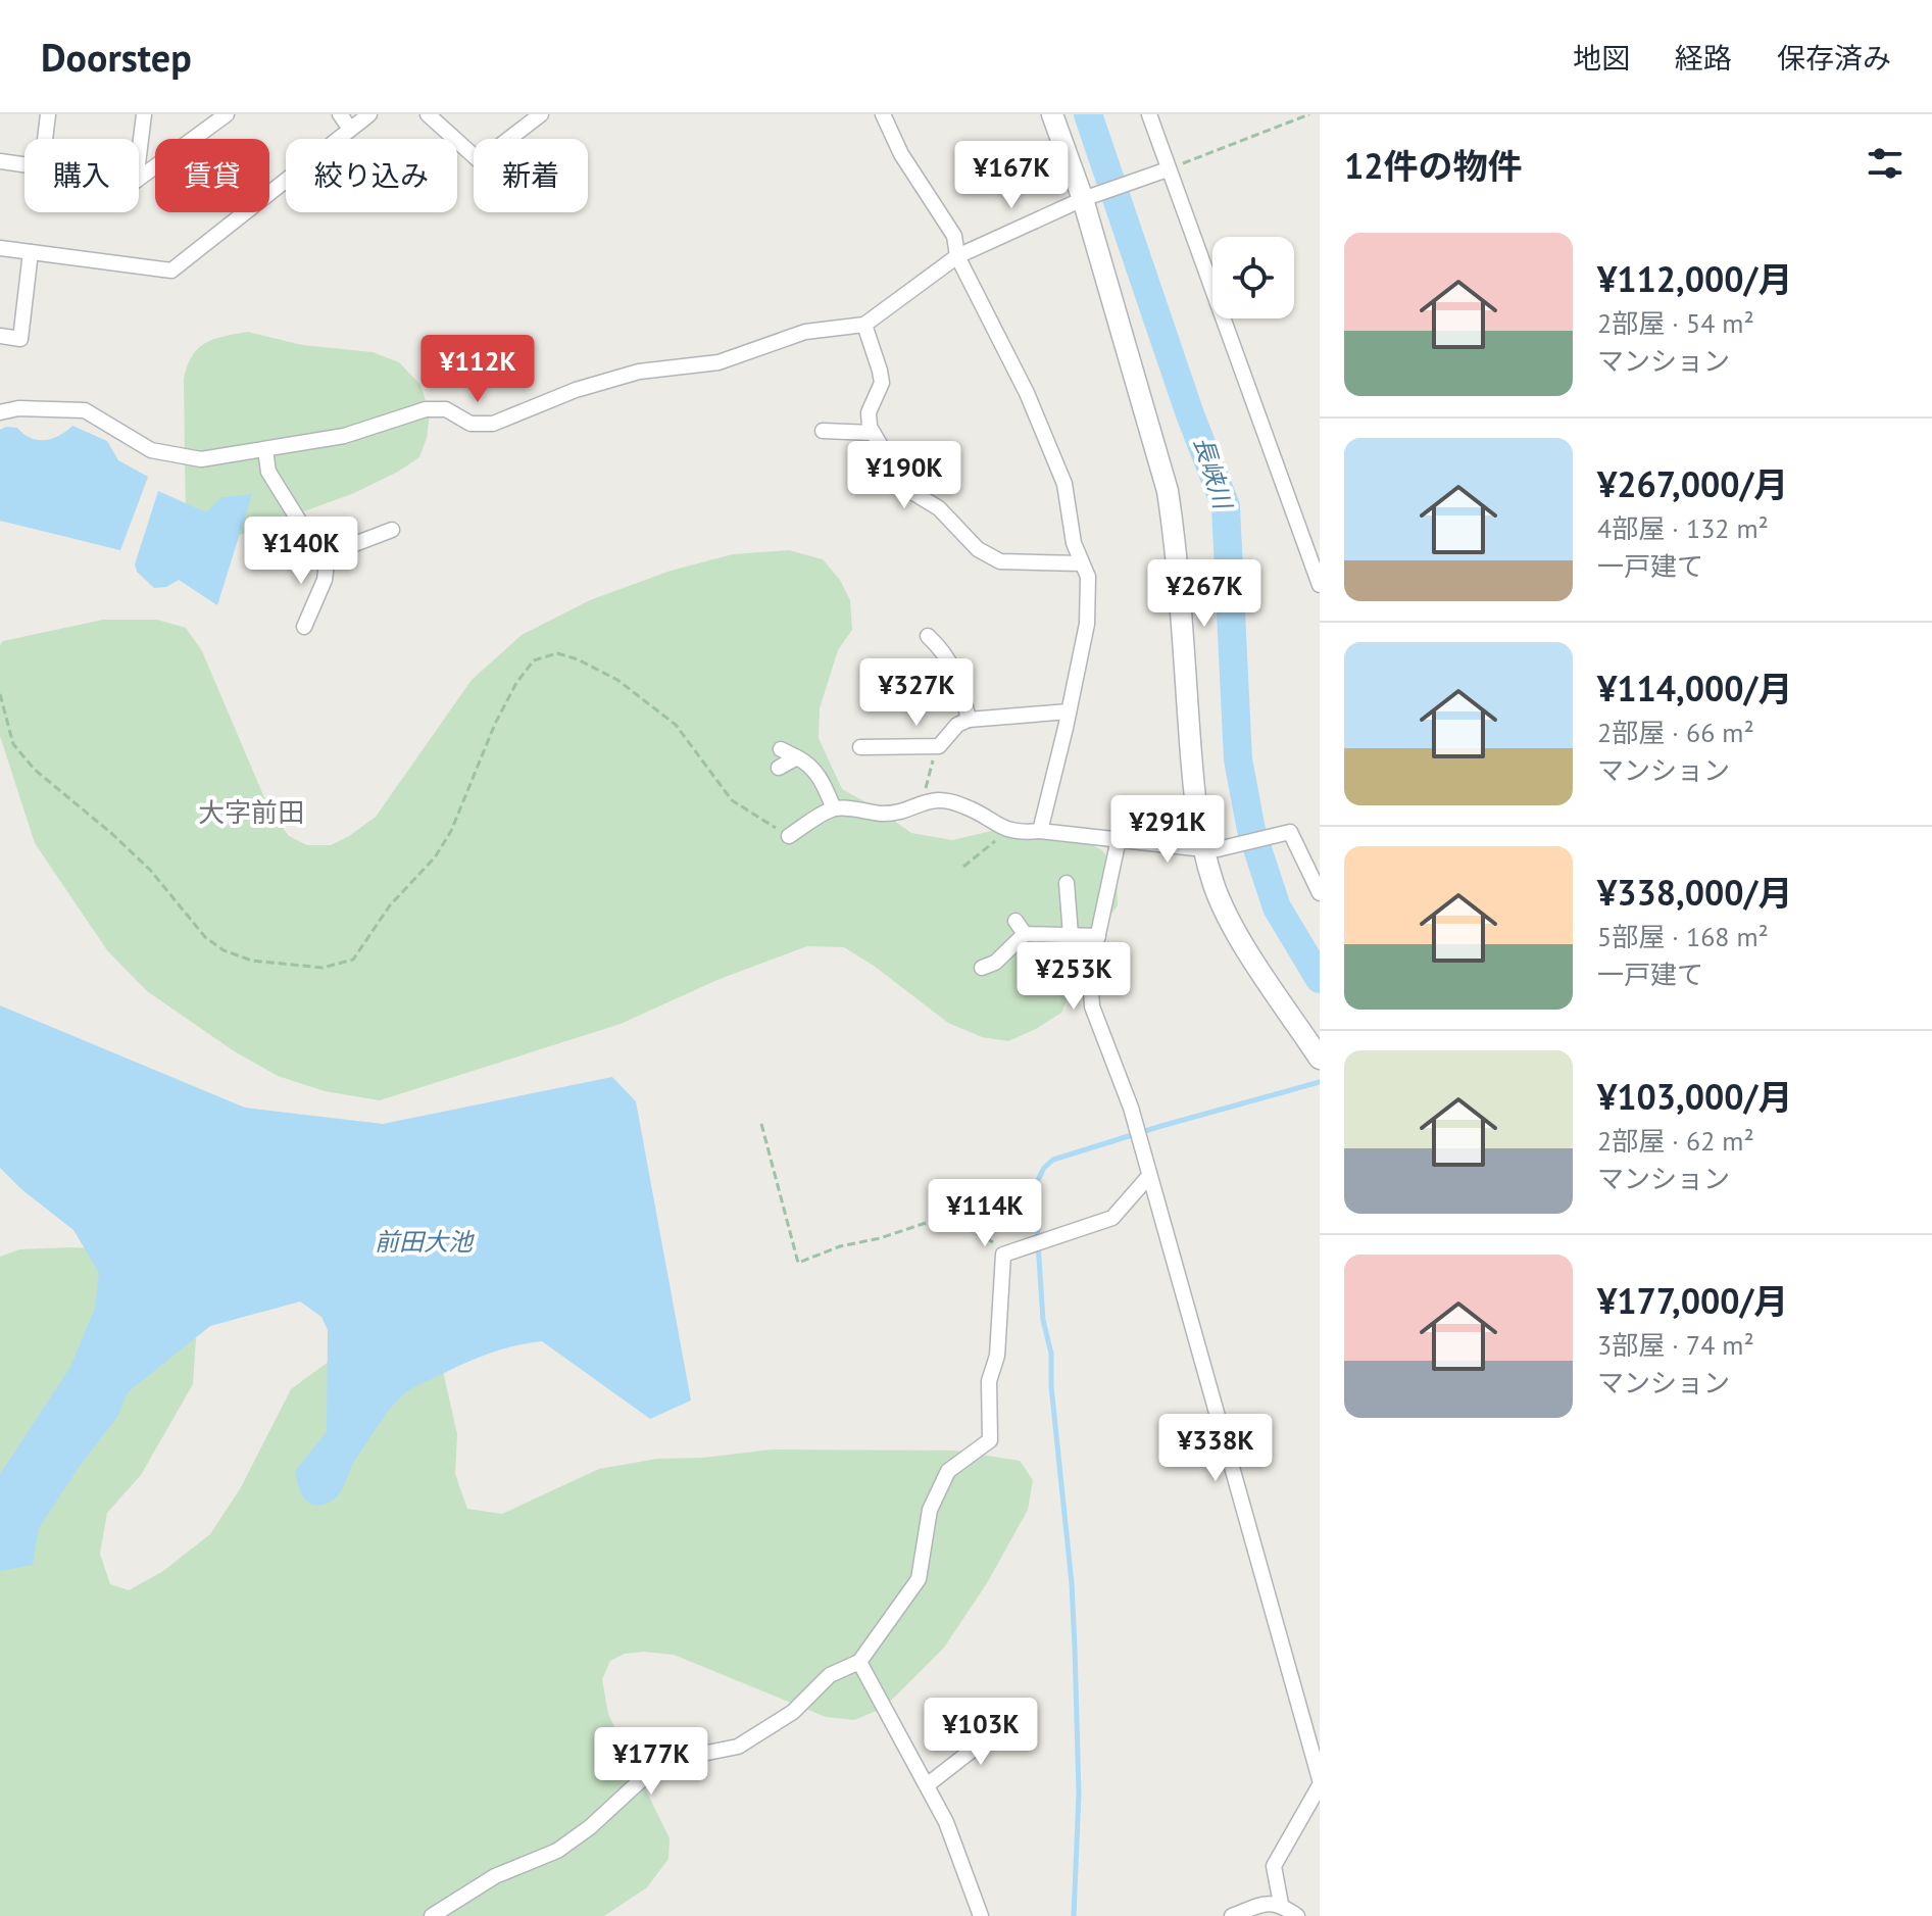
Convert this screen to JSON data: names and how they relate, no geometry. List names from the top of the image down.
{
  "districts": ["大字前田"],
  "water": ["長峡川", "前田大池"],
  "page": {
    "header": "Doorstep",
    "nav": ["地図", "経路", "保存済み"],
    "heading": "12件の物件",
    "chip": [
      "購入",
      "賃貸",
      "絞り込み",
      "新着"
    ],
    "price": [
      "¥167K",
      "¥112K",
      "¥190K",
      "¥140K",
      "¥267K",
      "¥327K",
      "¥291K",
      "¥253K",
      "¥114K",
      "¥338K",
      "¥103K",
      "¥177K"
    ],
    "list": [
      {
        "name": "¥112,000/月",
        "note": "2部屋 · 54 m² · マンション"
      },
      {
        "name": "¥267,000/月",
        "note": "4部屋 · 132 m² · 一戸建て"
      },
      {
        "name": "¥114,000/月",
        "note": "2部屋 · 66 m² · マンション"
      },
      {
        "name": "¥338,000/月",
        "note": "5部屋 · 168 m² · 一戸建て"
      },
      {
        "name": "¥103,000/月",
        "note": "2部屋 · 62 m² · マンション"
      },
      {
        "name": "¥177,000/月",
        "note": "3部屋 · 74 m² · マンション"
      }
    ]
  }
}
